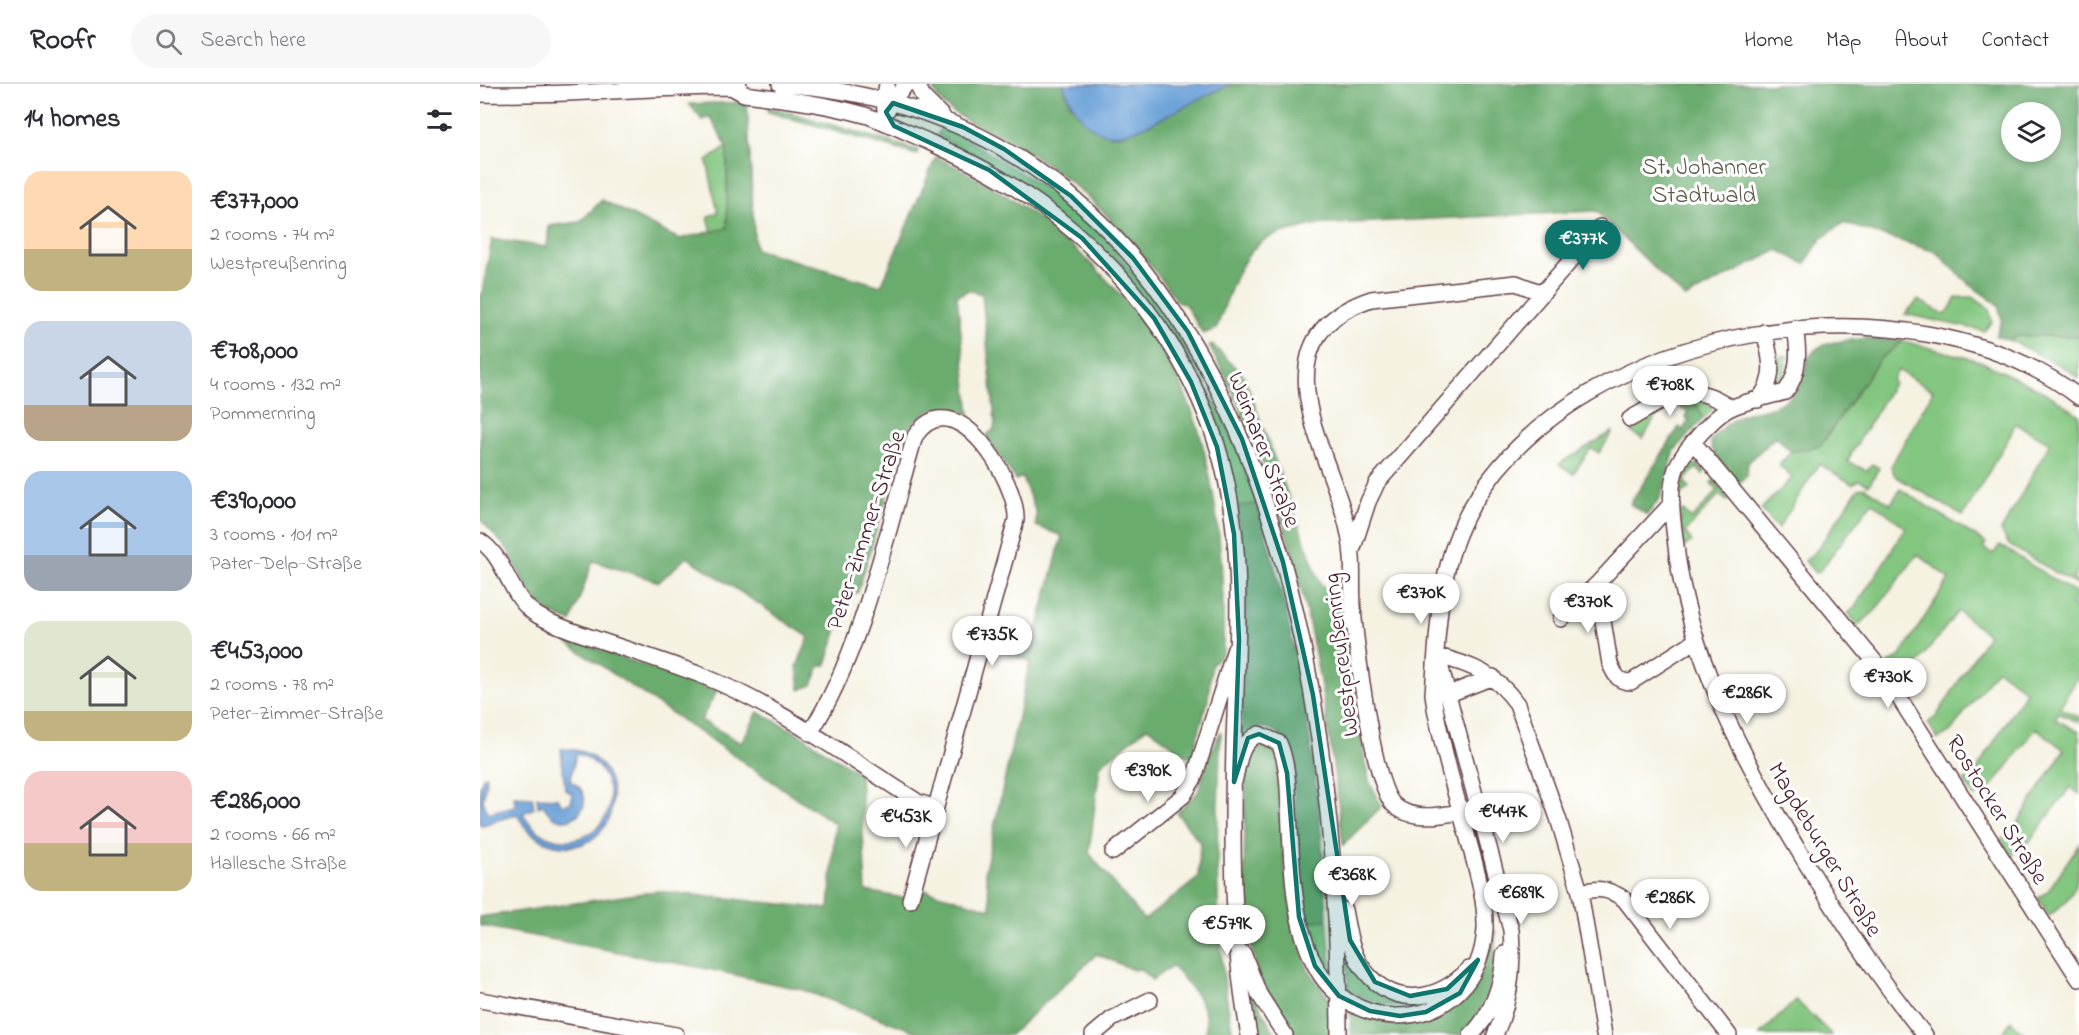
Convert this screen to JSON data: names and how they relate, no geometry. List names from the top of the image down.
{
  "streets": {
    "street": [
      "Weimarer Straße",
      "Peter-Zimmer-Straße",
      "Westpreußenring",
      "Rostocker Straße",
      "Magdeburger Straße"
    ]
  },
  "crossings": [
    ["Rostocker Straße", "Magdeburger Straße"]
  ],
  "parks": ["St. Johanner Stadtwald"],
  "page": {
    "header": "Roofr",
    "search": "Search here",
    "nav": [
      "Home",
      "Map",
      "About",
      "Contact"
    ],
    "heading": "14 homes",
    "list": [
      {
        "name": "€377,000",
        "note": "2 rooms · 74 m² · Westpreußenring"
      },
      {
        "name": "€708,000",
        "note": "4 rooms · 132 m² · Pommernring"
      },
      {
        "name": "€390,000",
        "note": "3 rooms · 101 m² · Pater-Delp-Straße"
      },
      {
        "name": "€453,000",
        "note": "2 rooms · 78 m² · Peter-Zimmer-Straße"
      },
      {
        "name": "€286,000",
        "note": "2 rooms · 66 m² · Hallesche Straße"
      }
    ],
    "price": [
      "€377K",
      "€708K",
      "€370K",
      "€370K",
      "€735K",
      "€730K",
      "€286K",
      "€390K",
      "€447K",
      "€453K",
      "€368K",
      "€689K",
      "€286K",
      "€579K"
    ]
  }
}
